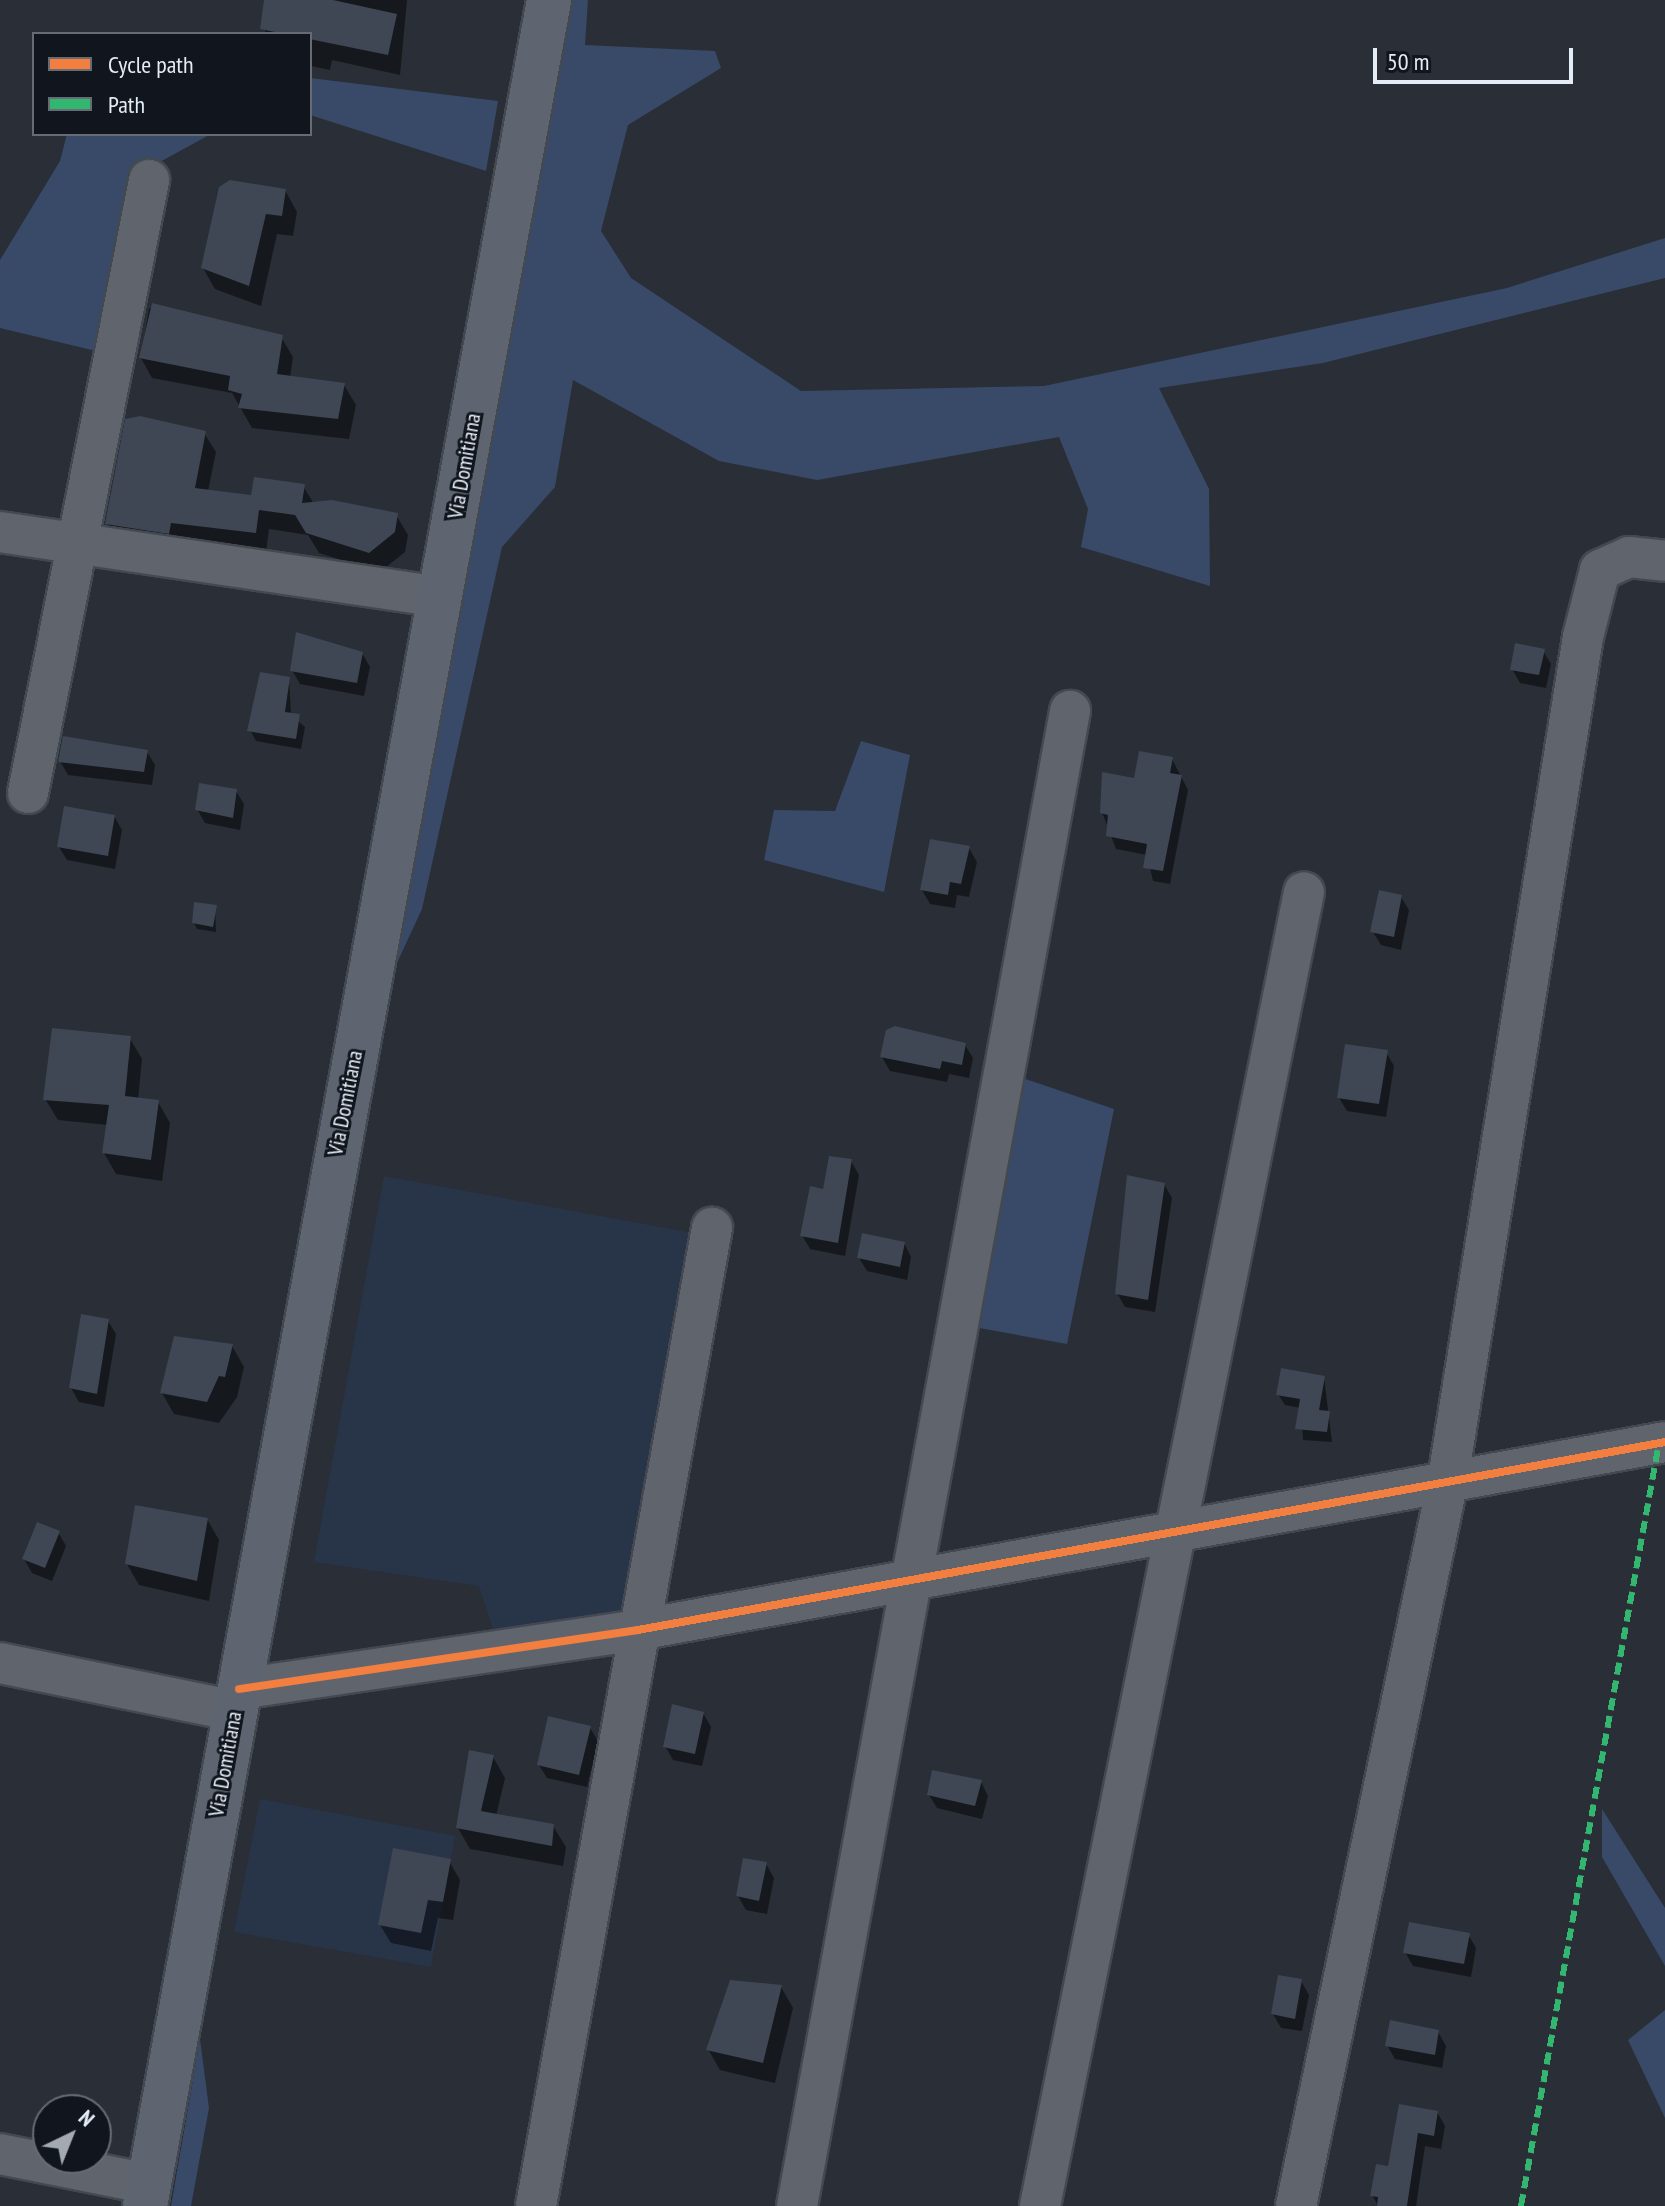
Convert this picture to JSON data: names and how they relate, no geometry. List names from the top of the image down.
{
  "streets": {
    "main road": ["Via Domitiana"]
  },
  "legend": ["Cycle path", "Path"],
  "scale_bar": "50 m",
  "north": "top right"
}
